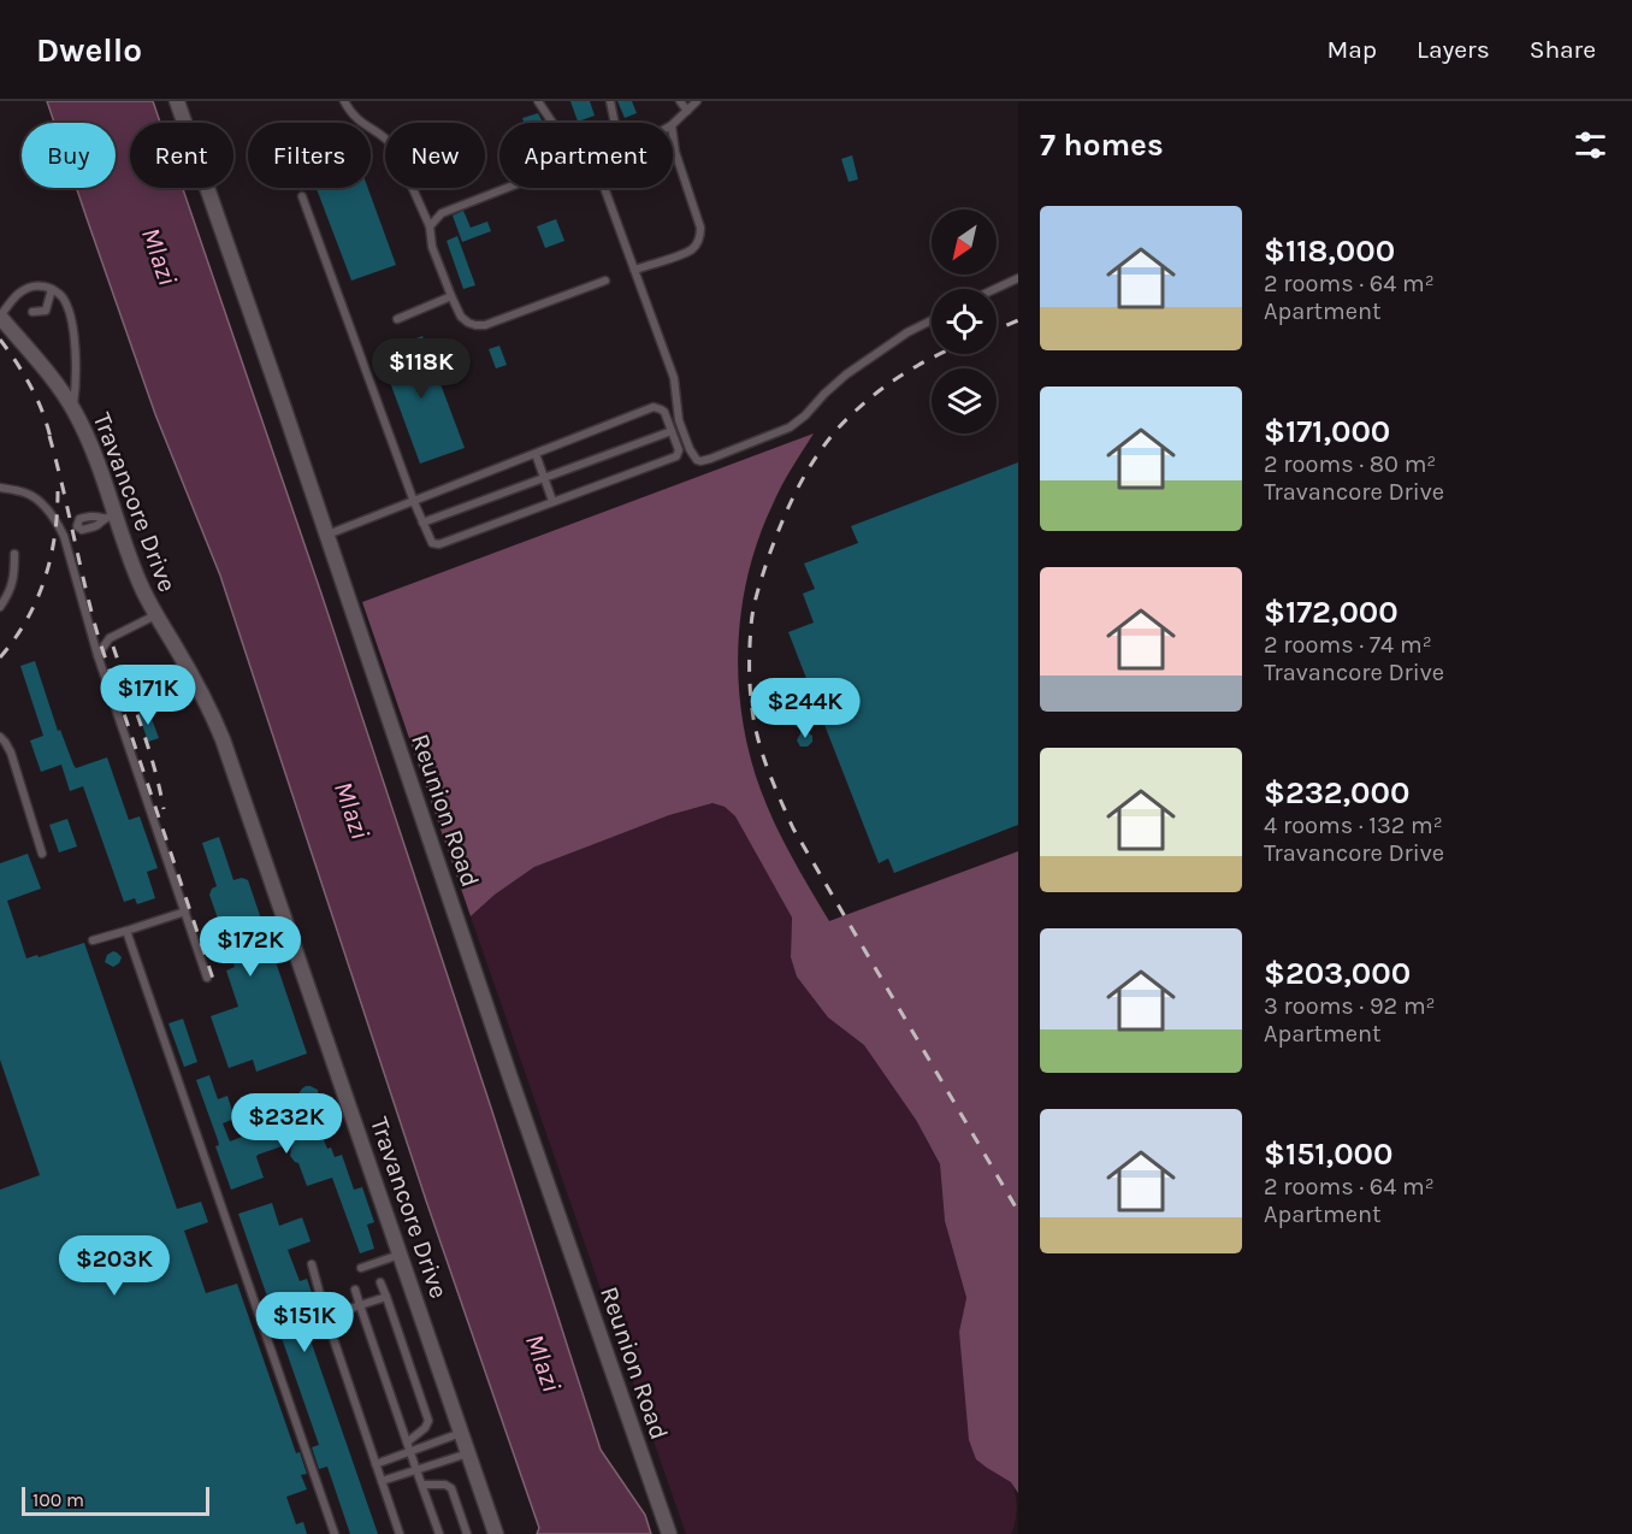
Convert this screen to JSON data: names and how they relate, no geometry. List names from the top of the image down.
{
  "streets": {
    "street": ["Travancore Drive", "Reunion Road"]
  },
  "water": ["Mlazi"],
  "scale_bar": "100 m",
  "north": "bottom left",
  "page": {
    "header": "Dwello",
    "nav": ["Map", "Layers", "Share"],
    "heading": "7 homes",
    "chip": [
      "Buy",
      "Rent",
      "Filters",
      "New",
      "Apartment"
    ],
    "list": [
      {
        "name": "$118,000",
        "note": "2 rooms · 64 m² · Apartment"
      },
      {
        "name": "$171,000",
        "note": "2 rooms · 80 m² · Travancore Drive"
      },
      {
        "name": "$172,000",
        "note": "2 rooms · 74 m² · Travancore Drive"
      },
      {
        "name": "$232,000",
        "note": "4 rooms · 132 m² · Travancore Drive"
      },
      {
        "name": "$203,000",
        "note": "3 rooms · 92 m² · Apartment"
      },
      {
        "name": "$151,000",
        "note": "2 rooms · 64 m² · Apartment"
      }
    ],
    "price": [
      "$118K",
      "$171K",
      "$244K",
      "$172K",
      "$232K",
      "$203K",
      "$151K"
    ],
    "scale": "100 m"
  }
}
